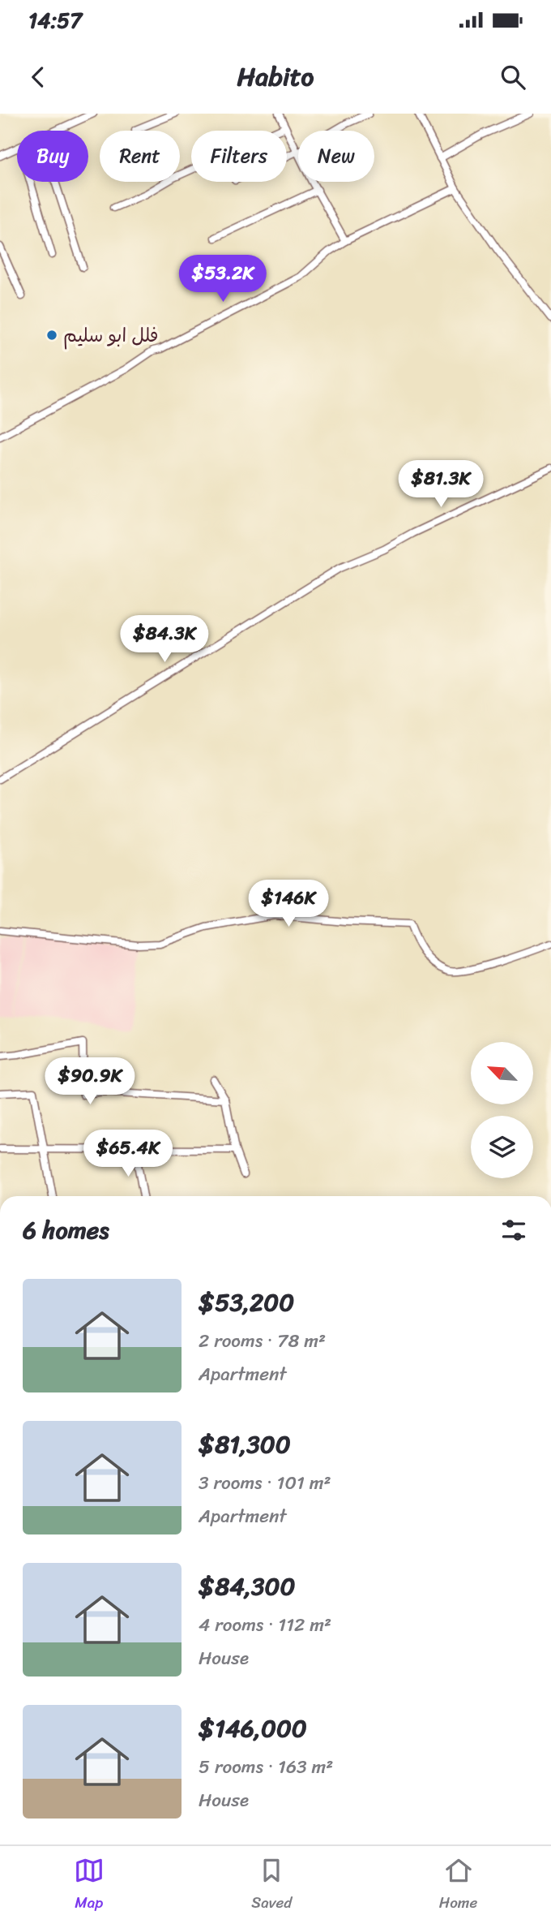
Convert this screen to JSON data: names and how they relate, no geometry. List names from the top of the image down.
{
  "places": ["فلل ابو سليم"],
  "north": "top left",
  "page": {
    "status": "14:57",
    "header": "Habito",
    "chip": [
      "Buy",
      "Rent",
      "Filters",
      "New"
    ],
    "price": [
      "$53.2K",
      "$81.3K",
      "$84.3K",
      "$146K",
      "$90.9K",
      "$65.4K"
    ],
    "heading": "6 homes",
    "list": [
      {
        "name": "$53,200",
        "note": "2 rooms · 78 m² · Apartment"
      },
      {
        "name": "$81,300",
        "note": "3 rooms · 101 m² · Apartment"
      },
      {
        "name": "$84,300",
        "note": "4 rooms · 112 m² · House"
      },
      {
        "name": "$146,000",
        "note": "5 rooms · 163 m² · House"
      }
    ],
    "tabs": ["Map", "Saved", "Home"]
  }
}
